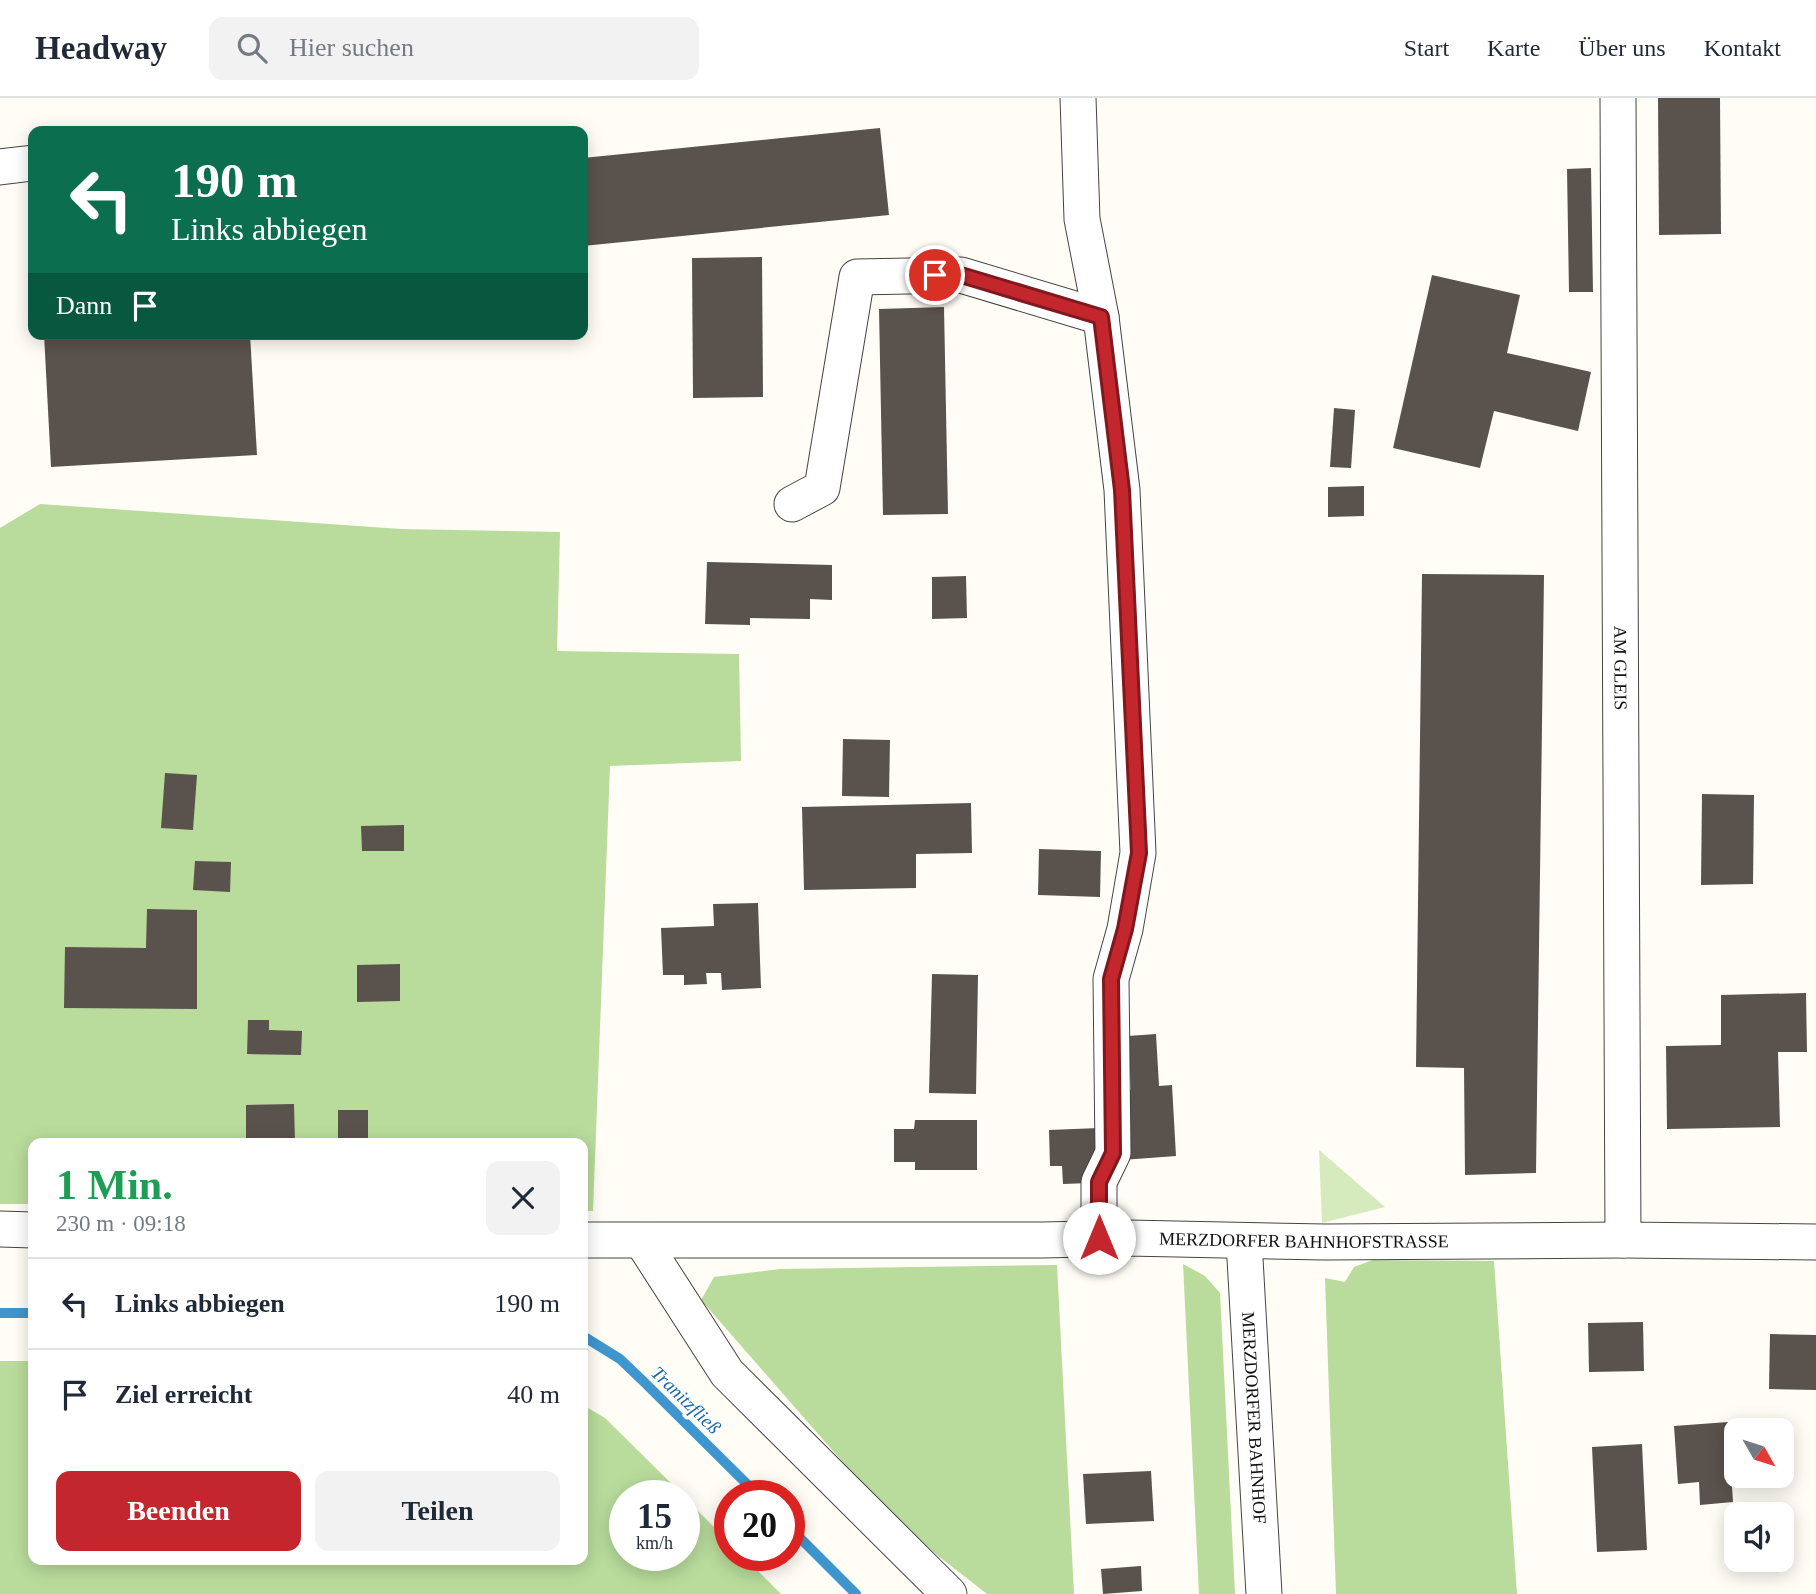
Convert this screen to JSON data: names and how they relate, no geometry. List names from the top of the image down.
{
  "streets": {
    "street": ["AM GLEIS", "MERZDORFER BAHNHOFSTRASSE", "MERZDORFER BAHNHOF"]
  },
  "crossings": [
    ["AM GLEIS", "MERZDORFER BAHNHOFSTRASSE"],
    ["MERZDORFER BAHNHOFSTRASSE", "MERZDORFER BAHNHOF"]
  ],
  "water": ["Tranitzfließ"],
  "north": "bottom right",
  "page": {
    "header": "Headway",
    "search": "Hier suchen",
    "nav": [
      "Start",
      "Karte",
      "Über uns",
      "Kontakt"
    ],
    "turn": ["190 m", "Links abbiegen"],
    "then": "Dann",
    "heading": ["1 Min.", "230 m · 09:18"],
    "list": [
      {
        "name": "Links abbiegen",
        "value": "190 m"
      },
      {
        "name": "Ziel erreicht",
        "value": "40 m"
      }
    ],
    "buttons": ["Beenden", "Teilen"],
    "speed": "15 km/h",
    "limit": "20"
  }
}
